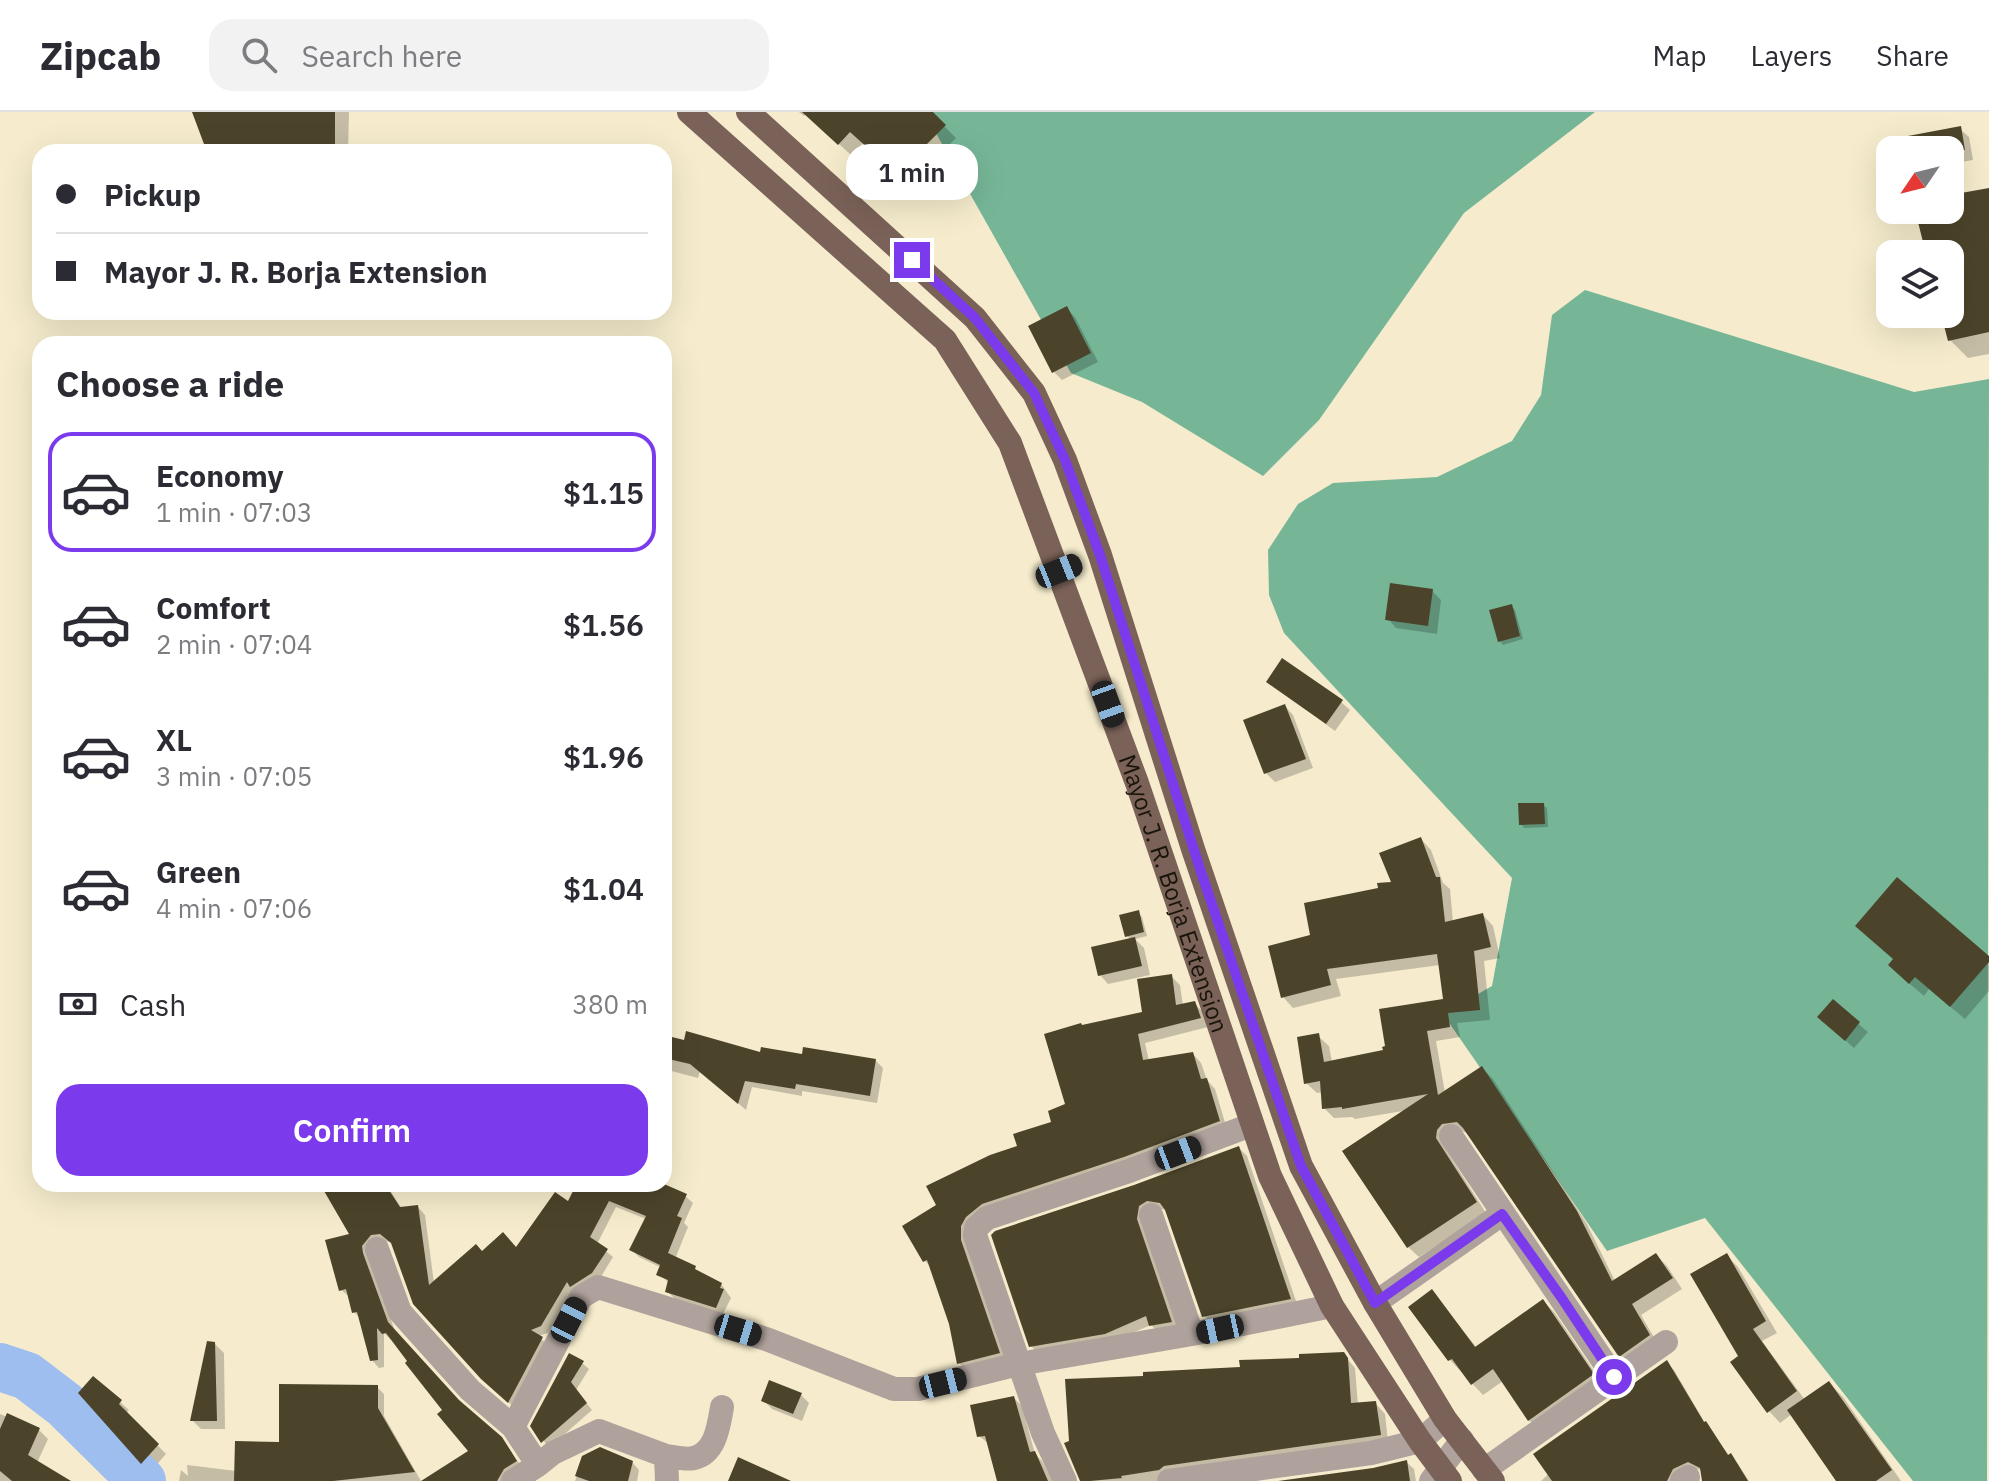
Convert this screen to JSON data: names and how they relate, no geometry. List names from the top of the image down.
{
  "streets": {
    "main road": ["Mayor J. R. Borja Extension"]
  },
  "north": "bottom left",
  "page": {
    "header": "Zipcab",
    "search": "Search here",
    "nav": ["Map", "Layers", "Share"],
    "bubble": "1 min",
    "banner": ["Pickup", "Mayor J. R. Borja Extension"],
    "heading": "Choose a ride",
    "list": [
      {
        "name": "Economy",
        "note": "1 min · 07:03",
        "value": "$1.15"
      },
      {
        "name": "Comfort",
        "note": "2 min · 07:04",
        "value": "$1.56"
      },
      {
        "name": "XL",
        "note": "3 min · 07:05",
        "value": "$1.96"
      },
      {
        "name": "Green",
        "note": "4 min · 07:06",
        "value": "$1.04"
      }
    ],
    "pay": ["Cash", "380 m"],
    "buttons": "Confirm"
  }
}
